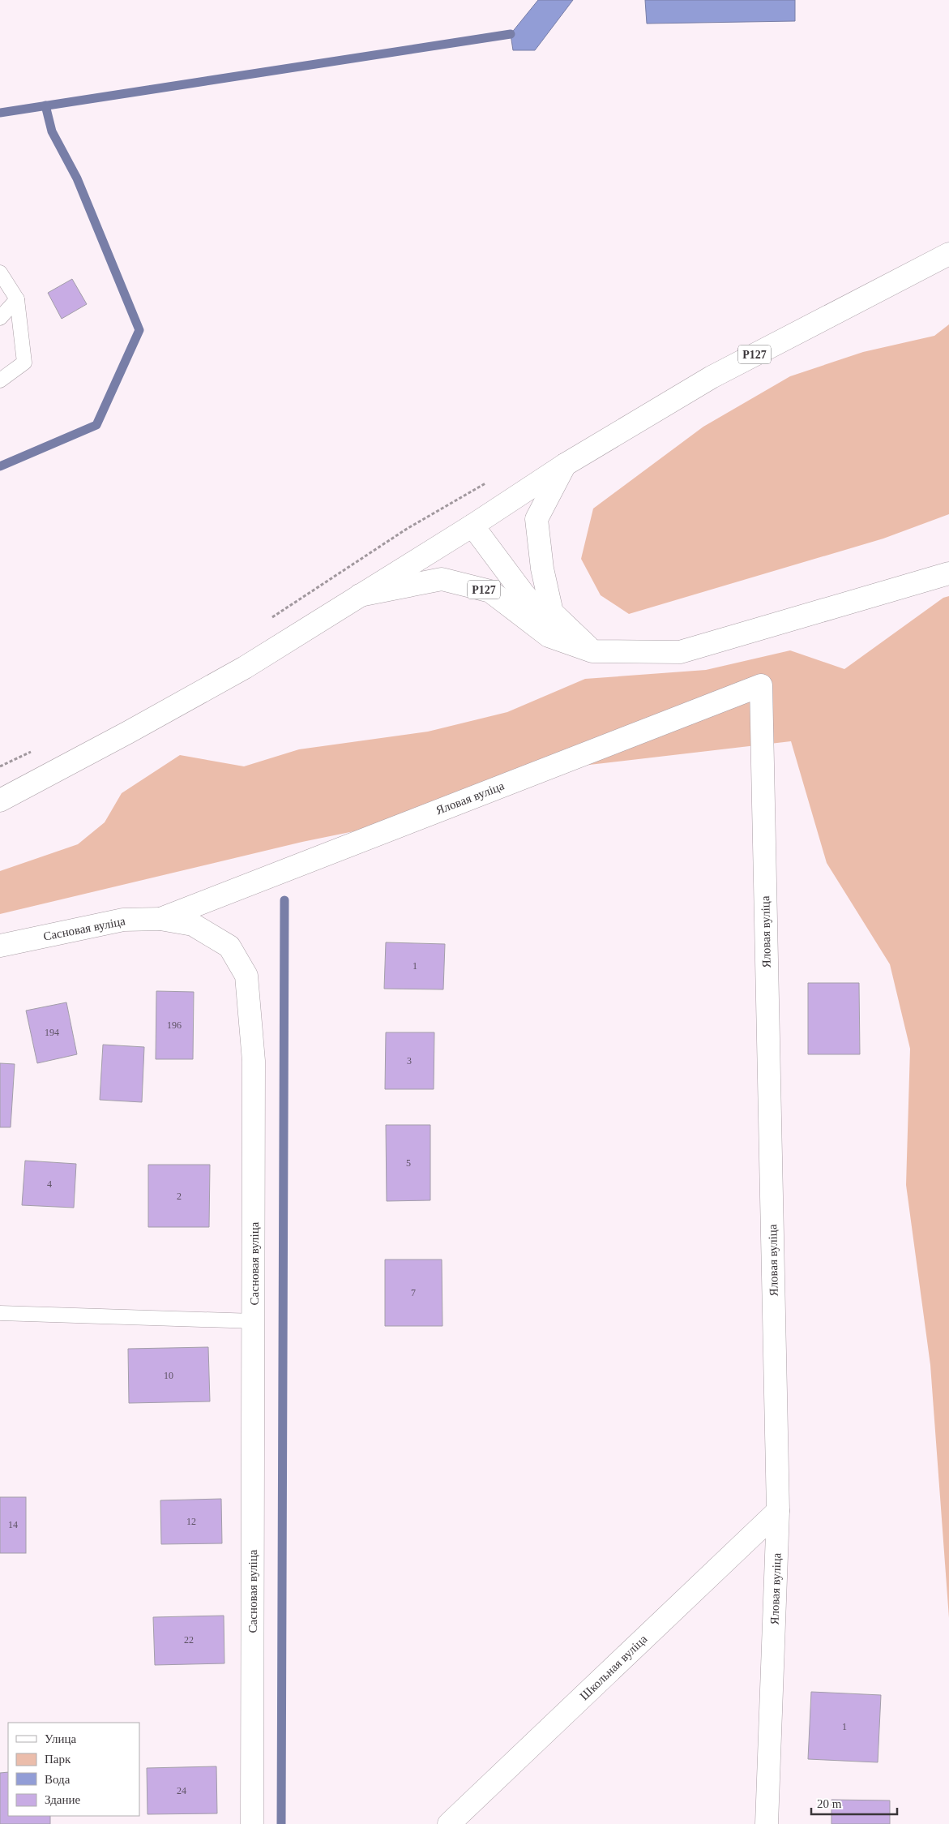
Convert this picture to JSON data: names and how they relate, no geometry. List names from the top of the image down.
{
  "streets": {
    "main road": [
      "Р127",
      "Яловая вуліца",
      "Сасновая вуліца",
      "Школьная вуліца"
    ]
  },
  "crossings": [
    ["Яловая вуліца", "Сасновая вуліца"],
    ["Яловая вуліца", "Школьная вуліца"]
  ],
  "house_numbers": [
    "1",
    "196",
    "194",
    "3",
    "5",
    "4",
    "2",
    "7",
    "10",
    "12",
    "14",
    "22",
    "1",
    "24"
  ],
  "legend": [
    "Улица",
    "Парк",
    "Вода",
    "Здание"
  ],
  "scale_bar": "20 m"
}
